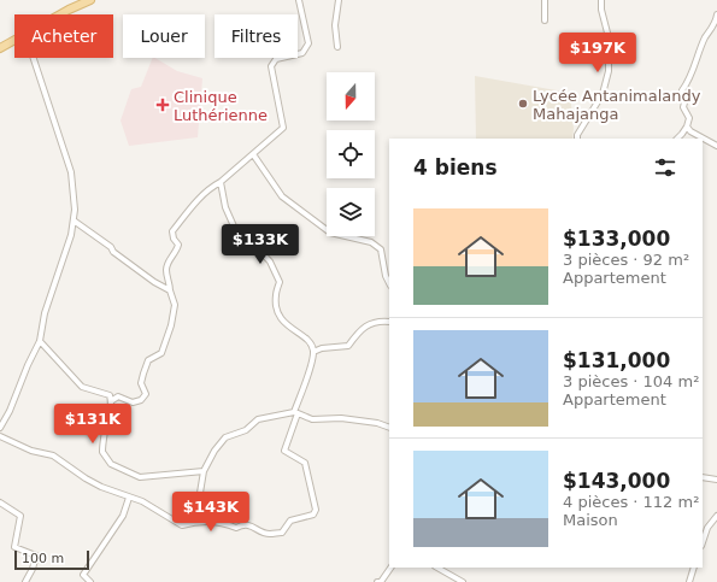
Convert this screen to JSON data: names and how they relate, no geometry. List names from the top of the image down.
{
  "places": {
    "other": ["Lycée Antanimalandy Mahajanga"],
    "health": ["Clinique Luthérienne"]
  },
  "scale_bar": "100 m",
  "north": "bottom",
  "page": {
    "chip": ["Acheter", "Louer", "Filtres"],
    "price": [
      "$197K",
      "$133K",
      "$131K",
      "$143K"
    ],
    "heading": "4 biens",
    "list": [
      {
        "name": "$133,000",
        "note": "3 pièces · 92 m² · Appartement"
      },
      {
        "name": "$131,000",
        "note": "3 pièces · 104 m² · Appartement"
      },
      {
        "name": "$143,000",
        "note": "4 pièces · 112 m² · Maison"
      }
    ],
    "scale": "100 m"
  }
}
